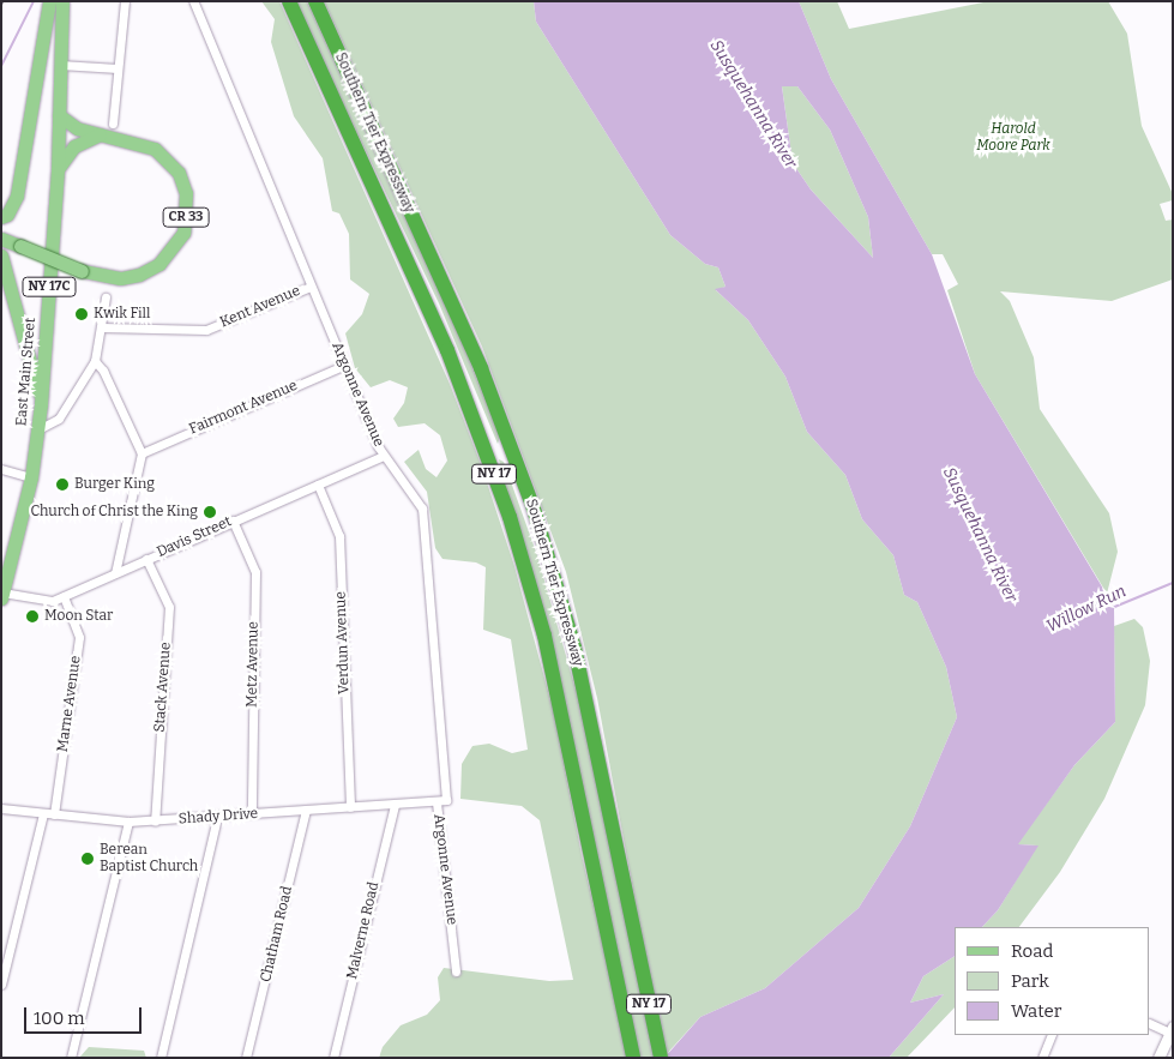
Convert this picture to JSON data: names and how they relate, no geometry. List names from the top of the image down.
{
  "streets": {
    "highway": ["Southern Tier Expressway", "NY 17"],
    "main road": ["CR 33", "NY 17C", "East Main Street"],
    "street": [
      "Kent Avenue",
      "Argonne Avenue",
      "Fairmont Avenue",
      "Davis Street",
      "Verdun Avenue",
      "Metz Avenue",
      "Stack Avenue",
      "Marne Avenue",
      "Shady Drive",
      "Malverne Road",
      "Chatham Road"
    ]
  },
  "crossings": [
    ["CR 33", "East Main Street"],
    ["Kent Avenue", "Argonne Avenue"],
    ["East Main Street", "Davis Street"],
    ["Argonne Avenue", "Fairmont Avenue"],
    ["Argonne Avenue", "Davis Street"],
    ["Argonne Avenue", "Shady Drive"],
    ["Davis Street", "Verdun Avenue"],
    ["Davis Street", "Metz Avenue"],
    ["Davis Street", "Stack Avenue"],
    ["Davis Street", "Marne Avenue"],
    ["Verdun Avenue", "Shady Drive"],
    ["Metz Avenue", "Shady Drive"],
    ["Stack Avenue", "Shady Drive"],
    ["Marne Avenue", "Shady Drive"],
    ["Shady Drive", "Malverne Road"],
    ["Shady Drive", "Chatham Road"]
  ],
  "water": ["Susquehanna River", "Willow Run"],
  "parks": ["Harold Moore Park"],
  "places": [
    "Kwik Fill",
    "Burger King",
    "Church of Christ the King",
    "Moon Star",
    "Berean Baptist Church"
  ],
  "legend": ["Road", "Park", "Water"],
  "scale_bar": "100 m"
}
